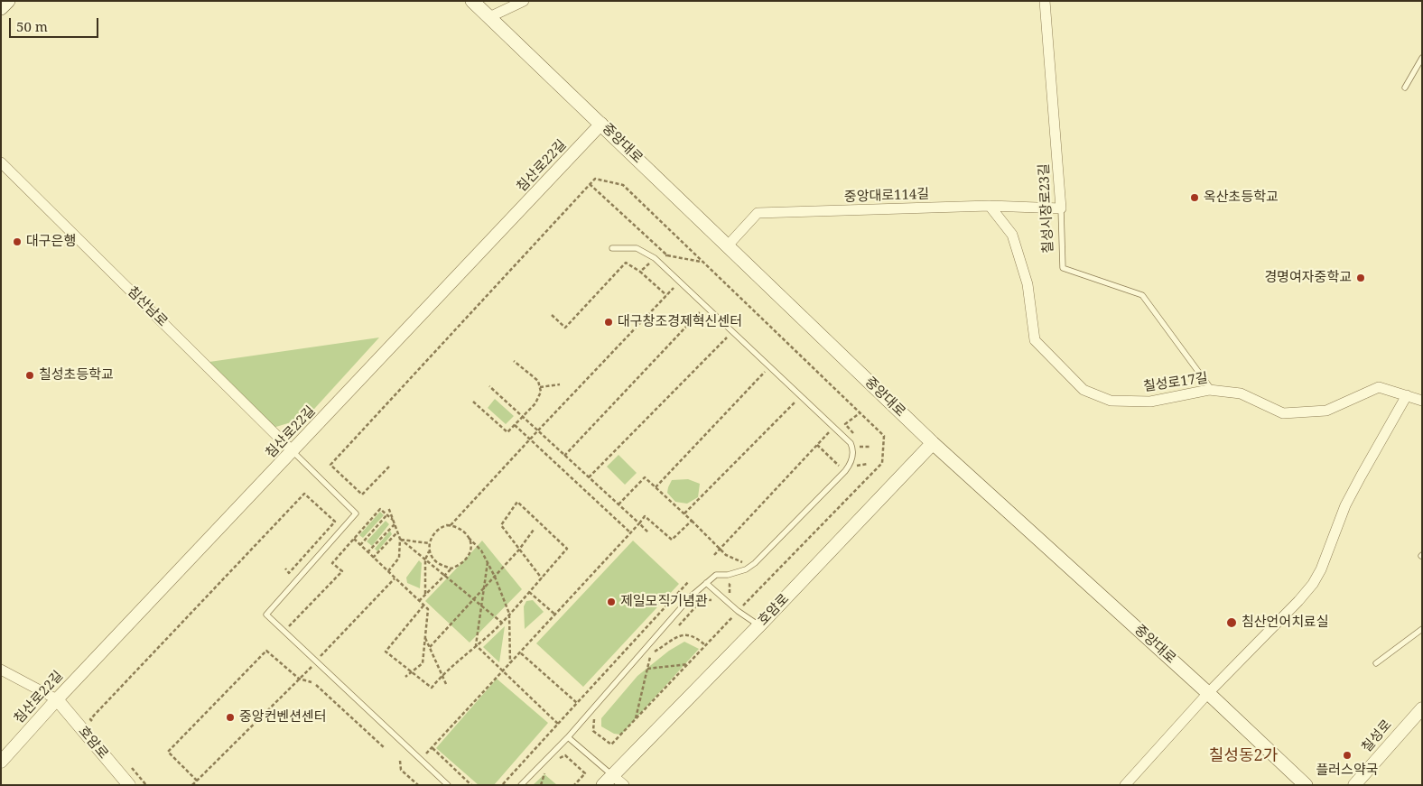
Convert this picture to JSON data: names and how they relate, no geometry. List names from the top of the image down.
{
  "streets": {
    "main road": ["중앙대로", "호암로"],
    "street": [
      "침산로22길",
      "중앙대로114길",
      "칠성시장로23길",
      "침산남로",
      "칠성로17길",
      "칠성로"
    ]
  },
  "crossings": [
    ["중앙대로", "침산로22길"],
    ["중앙대로", "중앙대로114길"],
    ["중앙대로", "호암로"],
    ["침산로22길", "침산남로"],
    ["침산로22길", "호암로"],
    ["중앙대로114길", "칠성시장로23길"],
    ["중앙대로114길", "칠성로17길"],
    ["칠성시장로23길", "칠성로17길"]
  ],
  "districts": ["칠성동2가"],
  "places": [
    "옥산초등학교",
    "대구은행",
    "경명여자중학교",
    "대구창조경제혁신센터",
    "칠성초등학교",
    "제일모직기념관",
    "침산언어치료실",
    "중앙컨벤션센터",
    "플러스약국"
  ],
  "scale_bar": "50 m"
}
